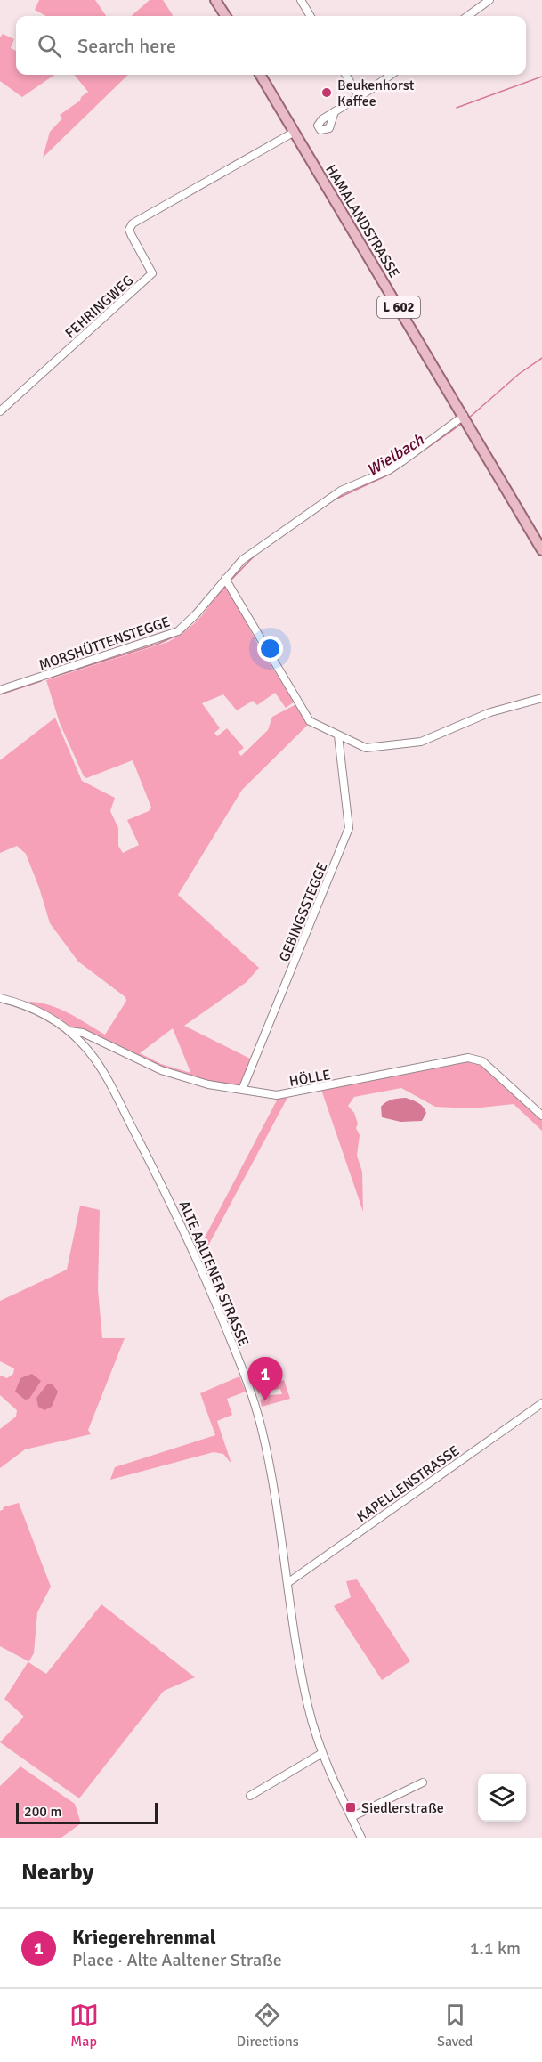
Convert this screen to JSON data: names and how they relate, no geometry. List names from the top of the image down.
{
  "streets": {
    "main road": ["HAMALANDSTRASSE", "L 602"],
    "street": [
      "FEHRINGWEG",
      "MORSHÜTTENSTEGGE",
      "GEBINGSSTEGGE",
      "HÖLLE",
      "ALTE AALTENER STRASSE",
      "KAPELLENSTRASSE"
    ]
  },
  "crossings": [
    ["HAMALANDSTRASSE", "FEHRINGWEG"],
    ["HAMALANDSTRASSE", "MORSHÜTTENSTEGGE"],
    ["GEBINGSSTEGGE", "HÖLLE"],
    ["HÖLLE", "ALTE AALTENER STRASSE"],
    ["ALTE AALTENER STRASSE", "KAPELLENSTRASSE"]
  ],
  "water": ["Wielbach"],
  "places": {
    "other": ["Beukenhorst Kaffee"],
    "transit": ["Siedlerstraße"]
  },
  "scale_bar": "200 m",
  "page": {
    "search": "Search here",
    "pins": "1",
    "scale": "200 m",
    "heading": "Nearby",
    "list": [
      {
        "mark": "1",
        "name": "Kriegerehrenmal",
        "note": "Place · Alte Aaltener Straße",
        "value": "1.1 km"
      }
    ],
    "nav": ["Map", "Directions", "Saved"]
  }
}
